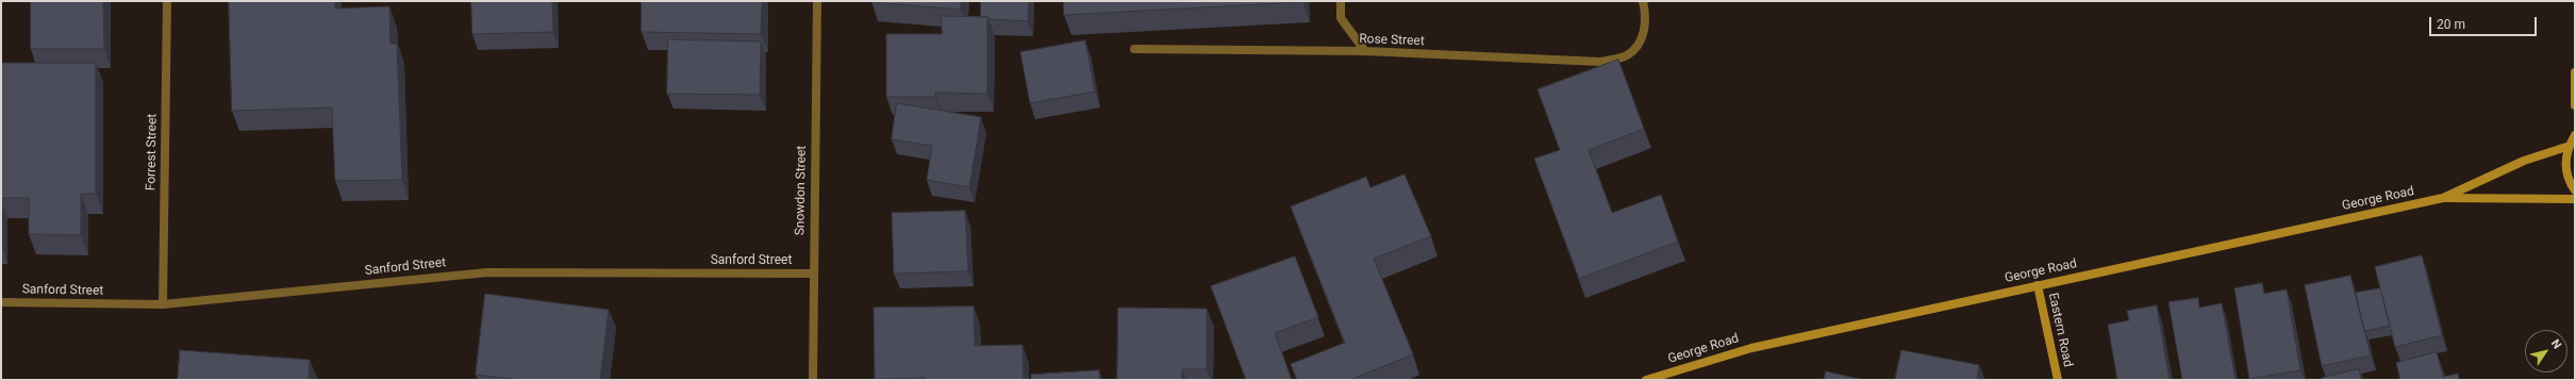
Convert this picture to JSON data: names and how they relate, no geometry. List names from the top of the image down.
{
  "streets": {
    "street": [
      "Rose Street",
      "Forrest Street",
      "Snowdon Street",
      "George Road",
      "Sanford Street",
      "Eastern Road"
    ]
  },
  "crossings": [
    ["Forrest Street", "Sanford Street"],
    ["Snowdon Street", "Sanford Street"],
    ["George Road", "Eastern Road"]
  ],
  "scale_bar": "20 m",
  "north": "top right"
}
